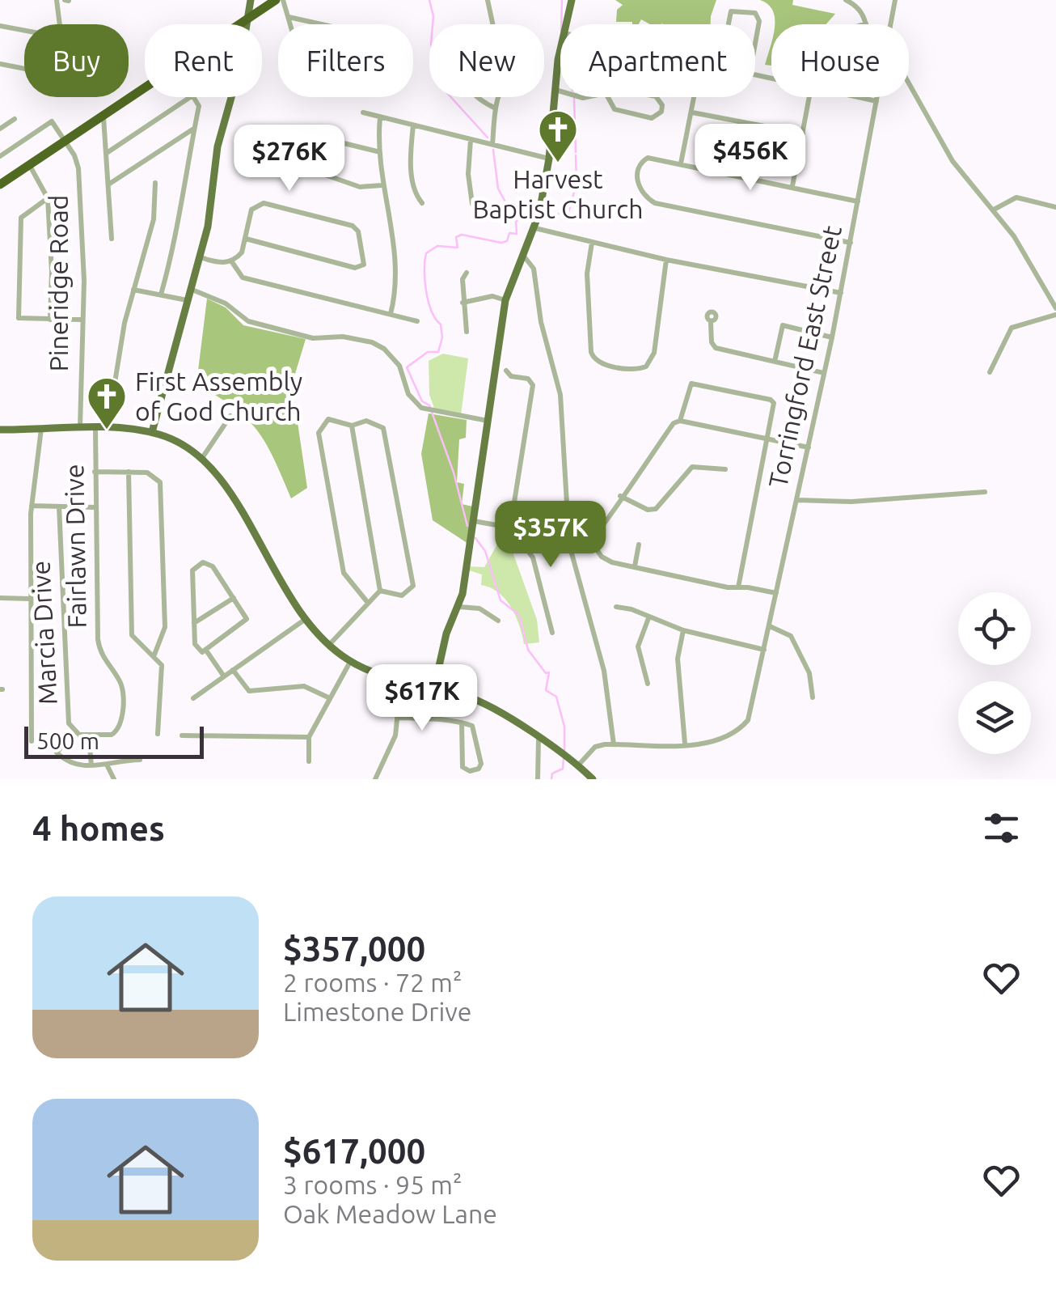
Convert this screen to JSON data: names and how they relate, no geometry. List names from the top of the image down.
{
  "streets": {
    "street": [
      "Pineridge Road",
      "Torringford East Street",
      "Fairlawn Drive",
      "Marcia Drive"
    ]
  },
  "crossings": [
    ["Fairlawn Drive", "Marcia Drive"]
  ],
  "places": {
    "church": ["Harvest Baptist Church", "First Assembly of God Church"]
  },
  "scale_bar": "500 m",
  "page": {
    "chip": [
      "Buy",
      "Rent",
      "Filters",
      "New",
      "Apartment",
      "House"
    ],
    "price": [
      "$456K",
      "$276K",
      "$357K",
      "$617K"
    ],
    "scale": "500 m",
    "heading": "4 homes",
    "list": [
      {
        "name": "$357,000",
        "note": "2 rooms · 72 m² · Limestone Drive"
      },
      {
        "name": "$617,000",
        "note": "3 rooms · 95 m² · Oak Meadow Lane"
      }
    ]
  }
}
